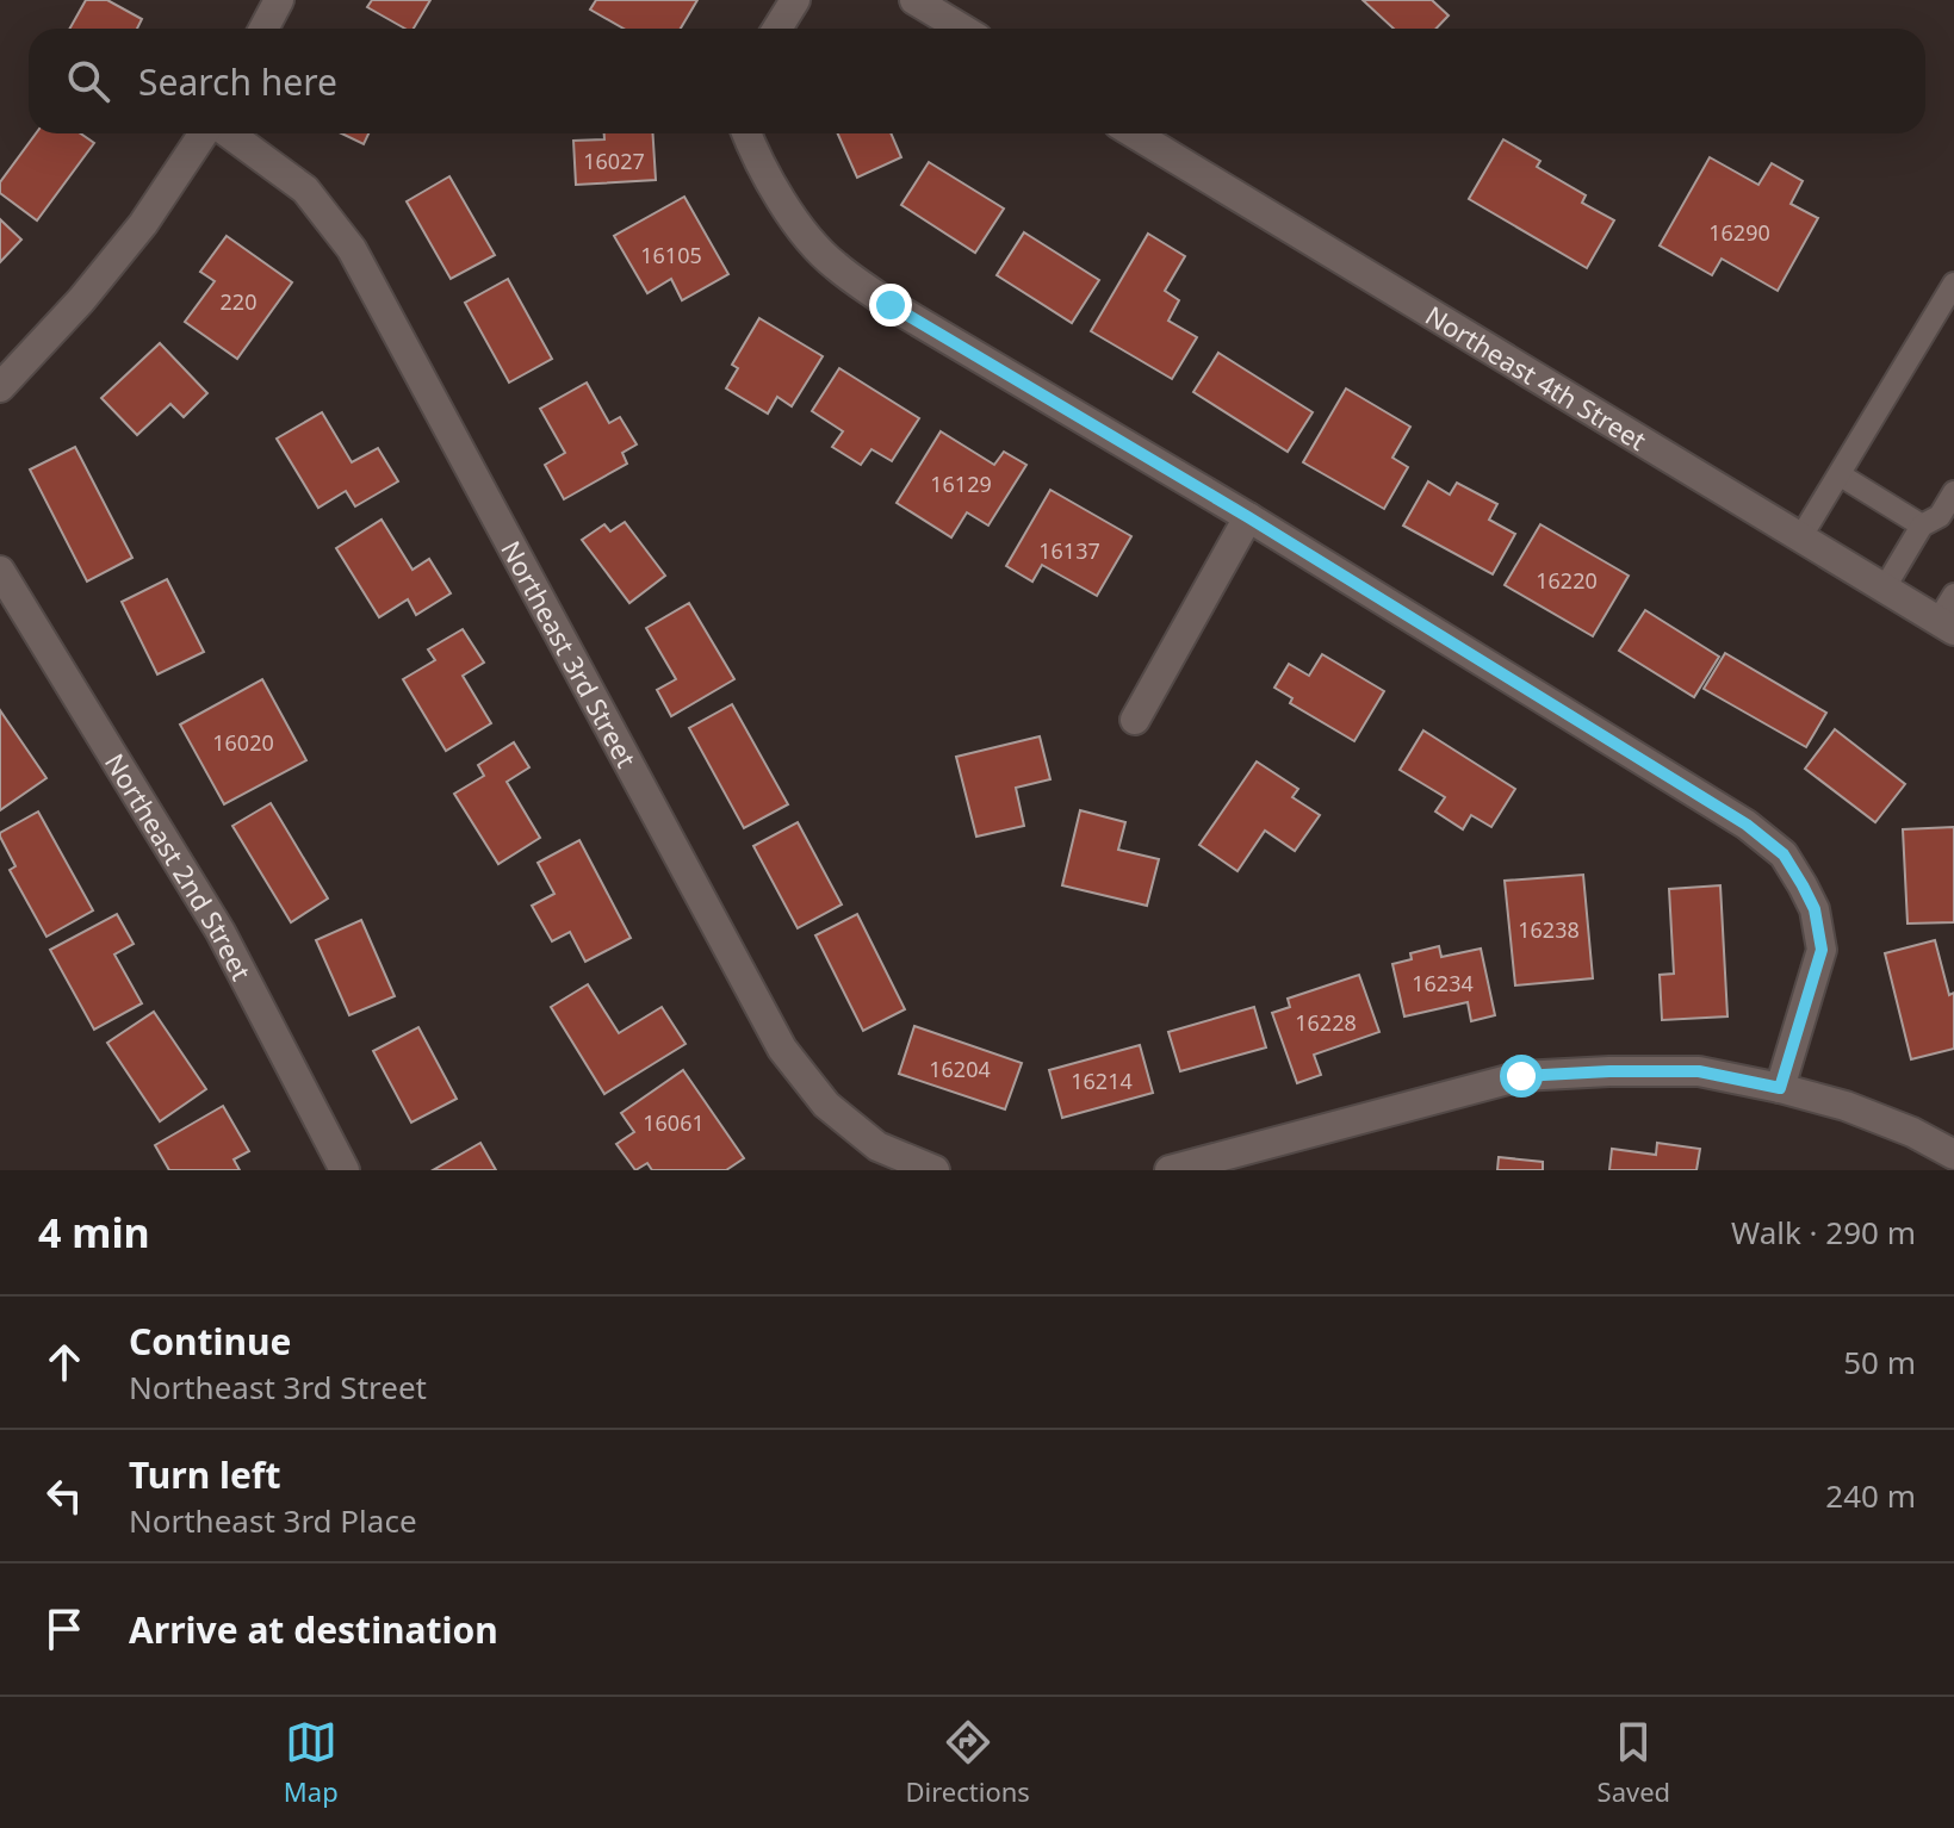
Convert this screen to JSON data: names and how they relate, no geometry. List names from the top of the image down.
{
  "streets": {
    "street": ["Northeast 4th Street", "Northeast 3rd Street", "Northeast 2nd Street"]
  },
  "house_numbers": [
    "16027",
    "16290",
    "16105",
    "220",
    "16129",
    "16137",
    "16220",
    "16020",
    "16238",
    "16234",
    "16228",
    "16204",
    "16214",
    "16061"
  ],
  "page": {
    "search": "Search here",
    "heading": ["4 min", "Walk · 290 m"],
    "list": [
      ["Continue", "Northeast 3rd Street", "50 m"],
      ["Turn left", "Northeast 3rd Place", "240 m"],
      "Arrive at destination"
    ],
    "nav": ["Map", "Directions", "Saved"]
  }
}
